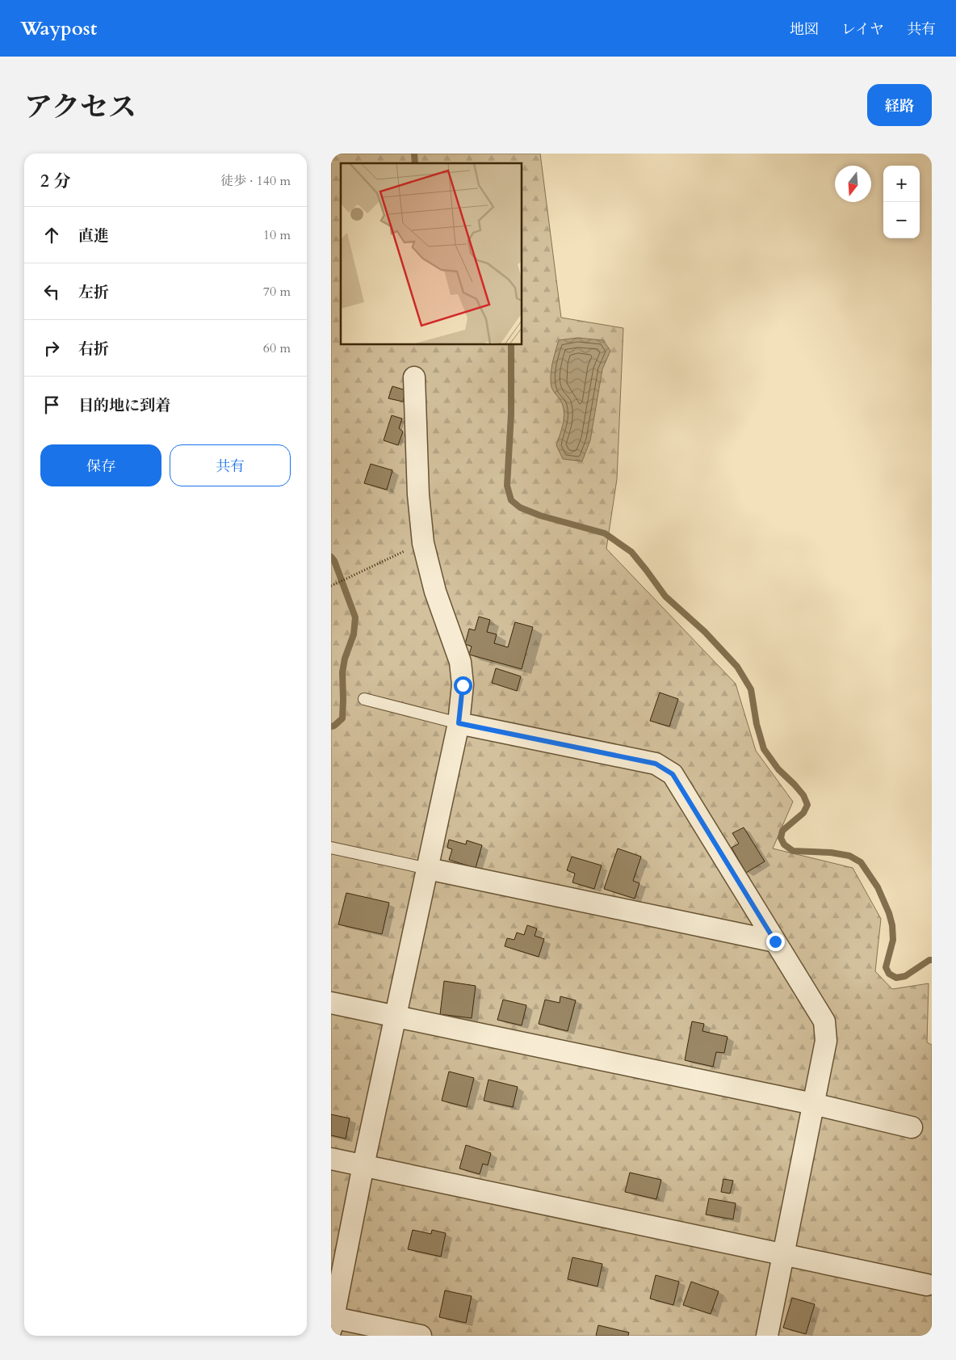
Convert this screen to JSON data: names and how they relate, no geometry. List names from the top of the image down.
{
  "north": "bottom",
  "page": {
    "header": "Waypost",
    "nav": ["地図", "レイヤ", "共有"],
    "title": "アクセス",
    "buttons": [
      "経路",
      ["保存", "共有"]
    ],
    "heading": ["2 分", "徒歩 · 140 m"],
    "map_buttons": ["+", "−"],
    "list": [
      ["直進", "10 m"],
      ["左折", "70 m"],
      ["右折", "60 m"],
      "目的地に到着"
    ]
  }
}
